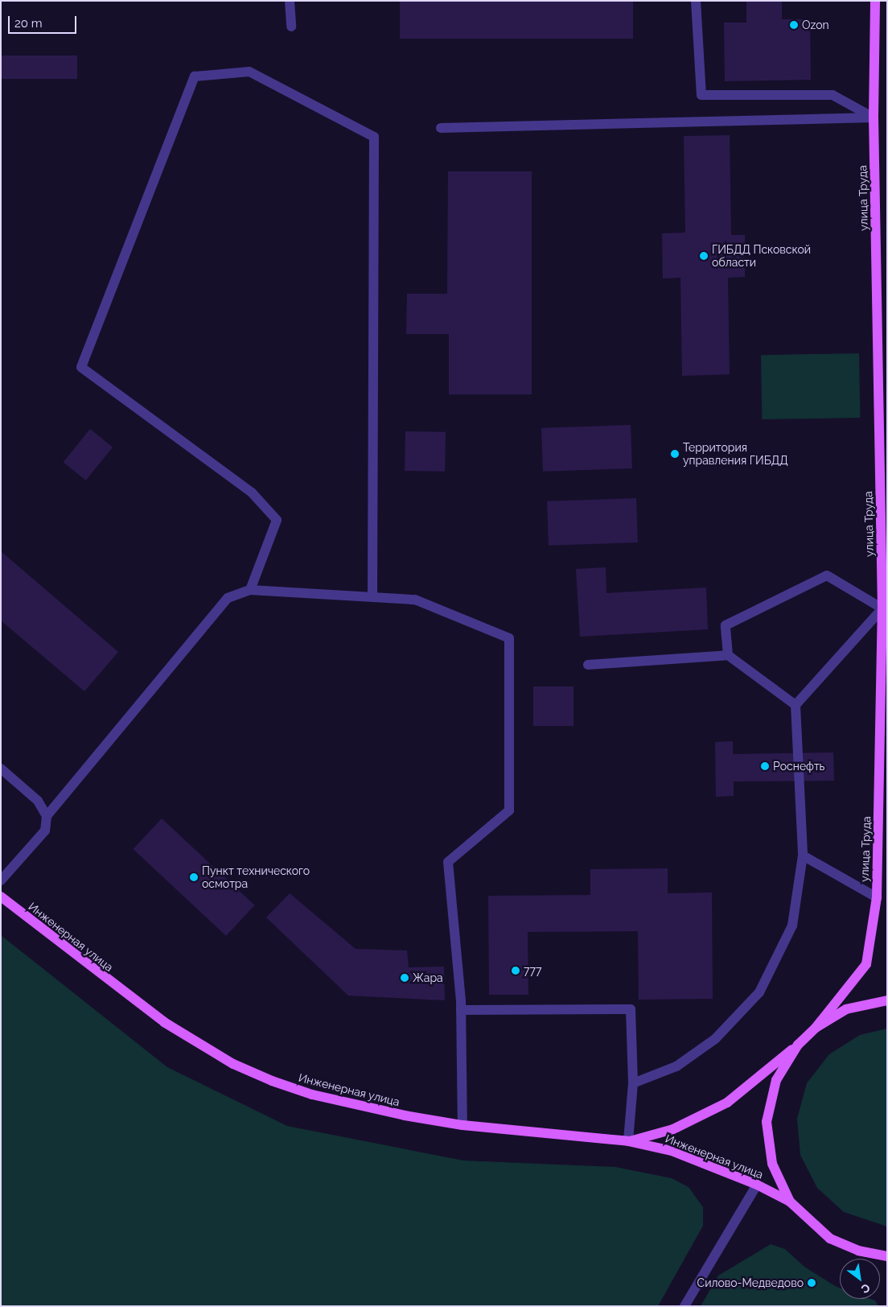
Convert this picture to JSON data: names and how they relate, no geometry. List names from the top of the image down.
{
  "streets": {
    "main road": ["улица Труда", "Инженерная улица"]
  },
  "crossings": [
    ["улица Труда", "Инженерная улица"]
  ],
  "places": [
    "Ozon",
    "ГИБДД Псковской области",
    "Территория управления ГИБДД",
    "Роснефть",
    "Пункт технического осмотра",
    "777",
    "Жара",
    "Силово-Медведово"
  ],
  "scale_bar": "20 m",
  "north": "bottom right"
}
